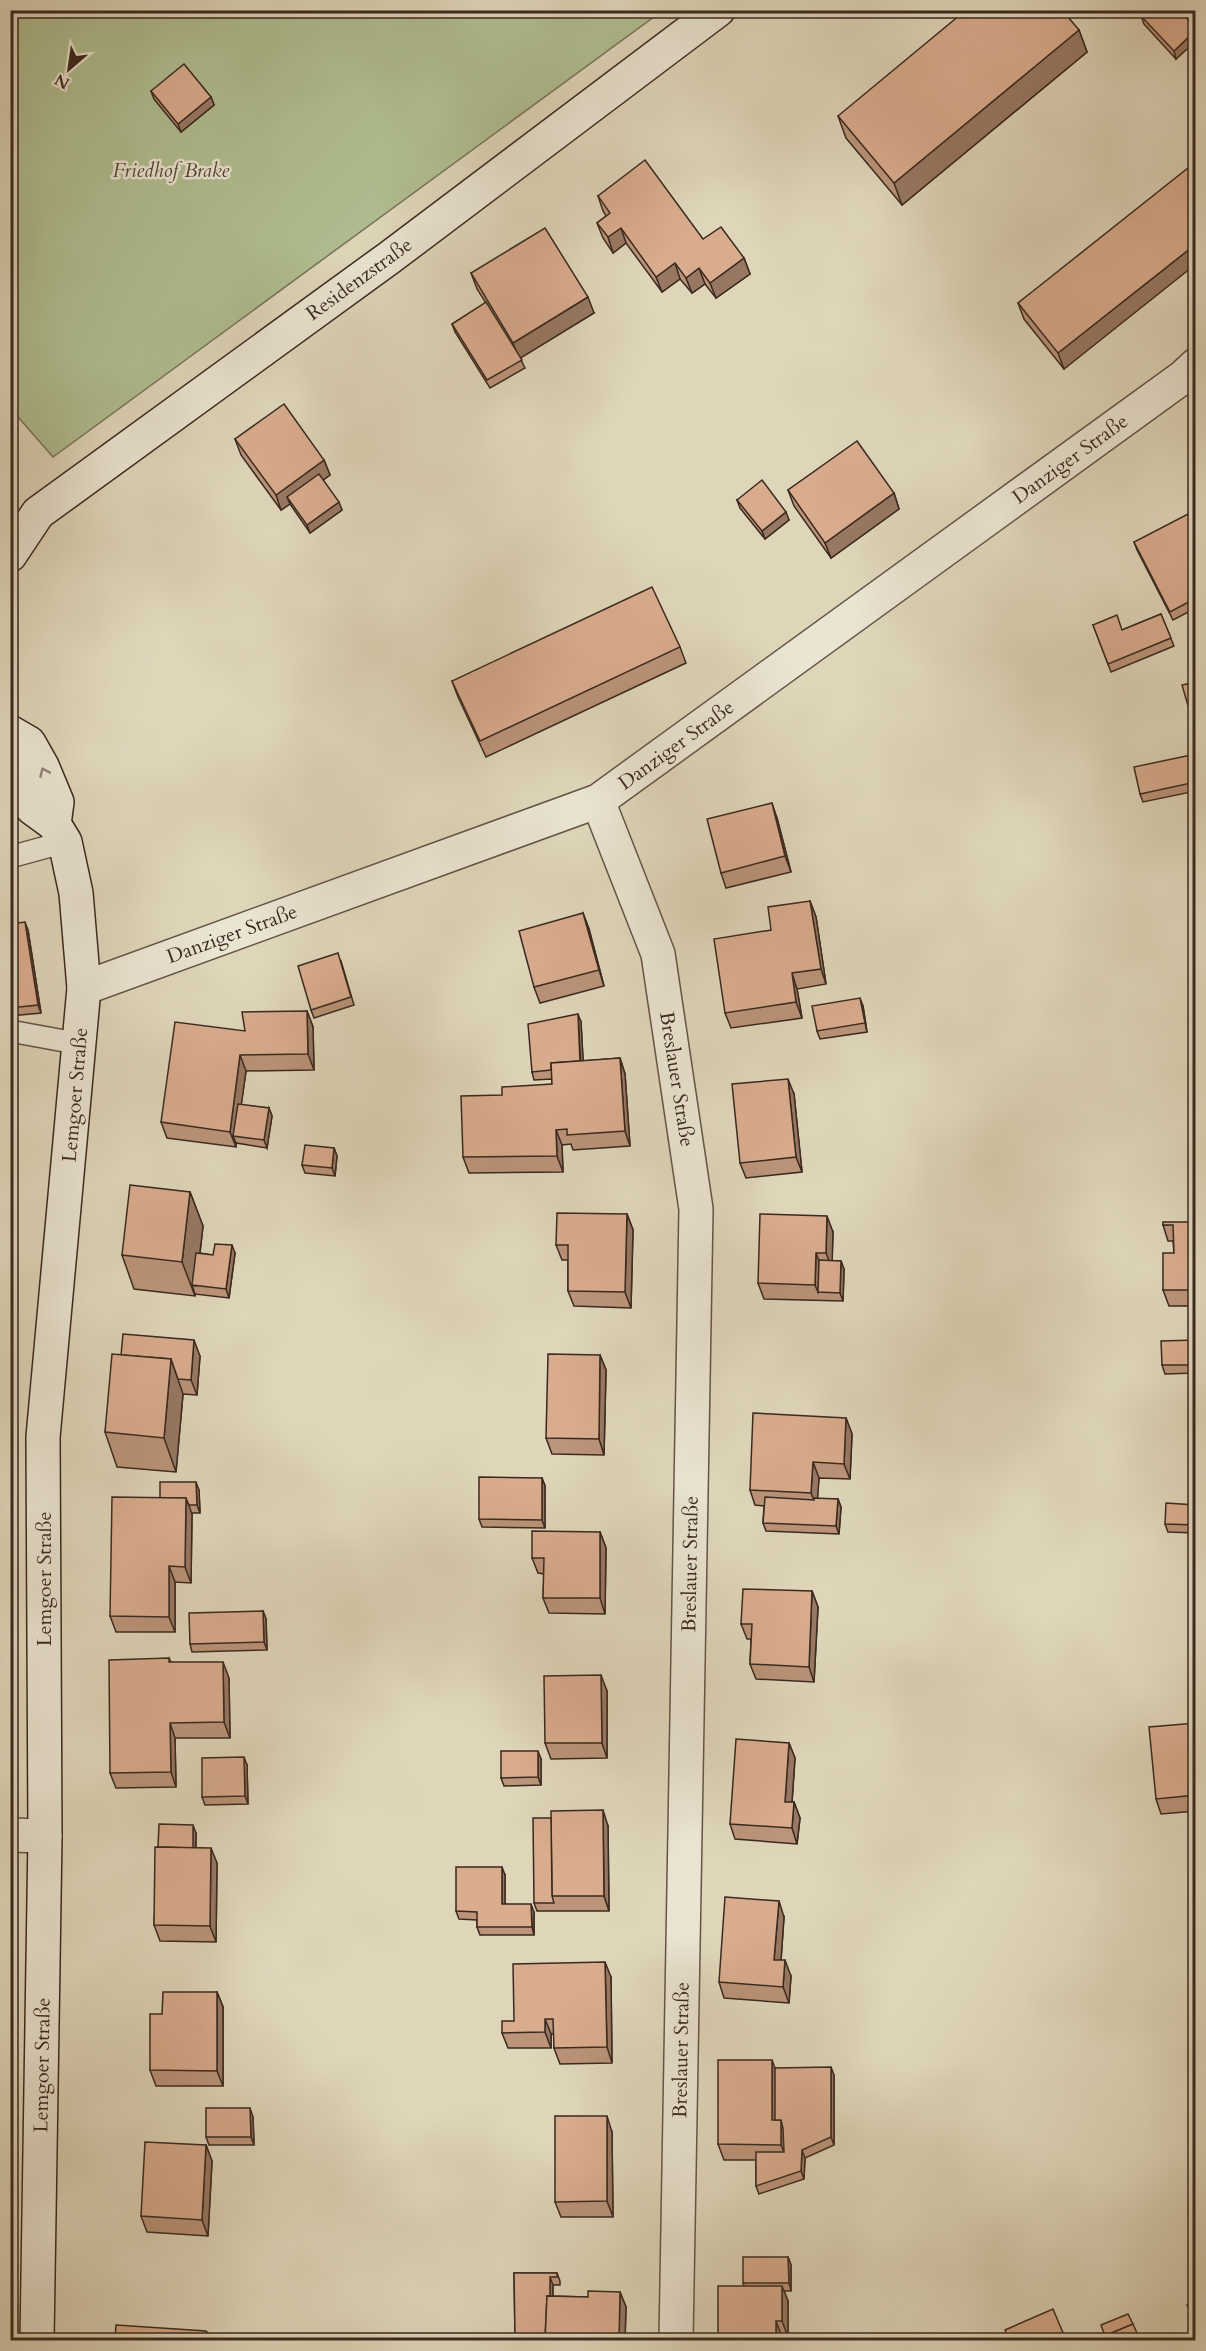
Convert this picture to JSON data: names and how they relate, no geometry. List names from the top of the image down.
{
  "streets": {
    "street": [
      "Residenzstraße",
      "Danziger Straße",
      "Breslauer Straße",
      "Lemgoer Straße"
    ]
  },
  "crossings": [
    ["Danziger Straße", "Breslauer Straße"],
    ["Danziger Straße", "Lemgoer Straße"]
  ],
  "parks": ["Friedhof Brake"],
  "north": "bottom left"
}
